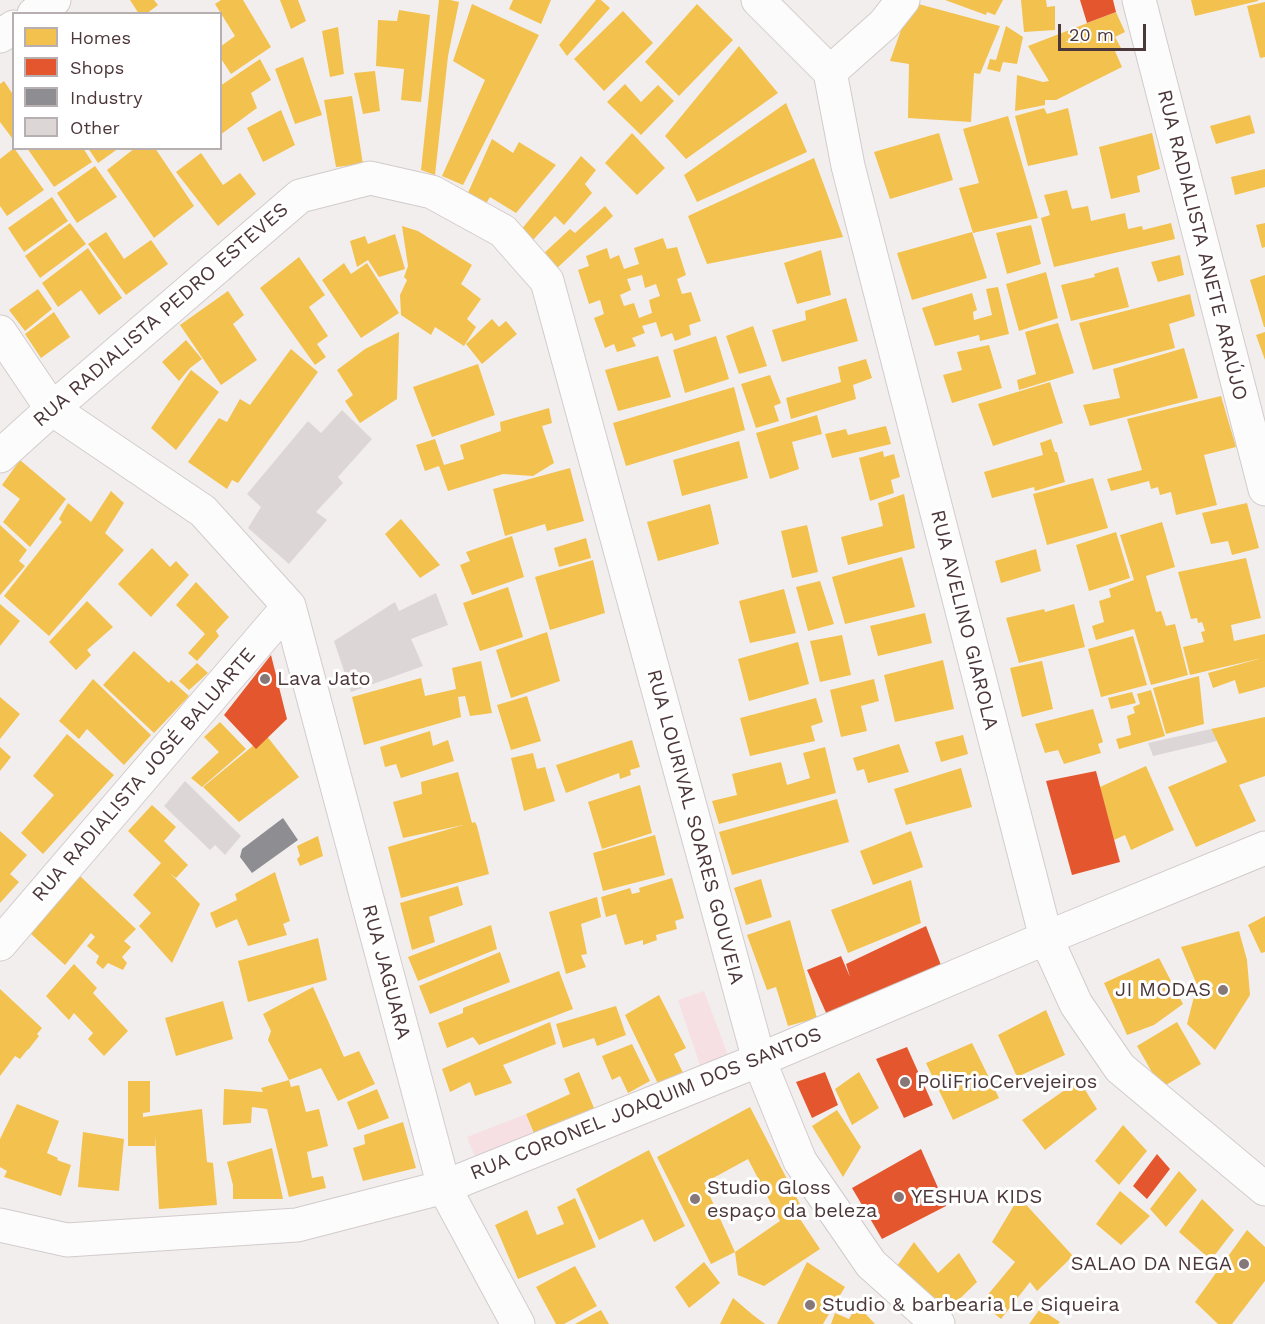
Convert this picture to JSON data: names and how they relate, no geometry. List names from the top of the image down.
{
  "streets": {
    "street": [
      "RUA RADIALISTA ANETE ARAÚJO",
      "RUA RADIALISTA PEDRO ESTEVES",
      "RUA AVELINO GIAROLA",
      "RUA RADIALISTA JOSÉ BALUARTE",
      "RUA LOURIVAL SOARES GOUVEIA",
      "RUA JAGUARA",
      "RUA CORONEL JOAQUIM DOS SANTOS"
    ]
  },
  "crossings": [
    ["RUA RADIALISTA PEDRO ESTEVES", "RUA LOURIVAL SOARES GOUVEIA"],
    ["RUA AVELINO GIAROLA", "RUA CORONEL JOAQUIM DOS SANTOS"],
    ["RUA RADIALISTA JOSÉ BALUARTE", "RUA JAGUARA"],
    ["RUA LOURIVAL SOARES GOUVEIA", "RUA CORONEL JOAQUIM DOS SANTOS"],
    ["RUA JAGUARA", "RUA CORONEL JOAQUIM DOS SANTOS"]
  ],
  "places": [
    "Lava Jato",
    "JI MODAS",
    "PoliFrioCervejeiros",
    "YESHUA KIDS",
    "Studio Gloss espaço da beleza",
    "SALAO DA NEGA",
    "Studio & barbearia Le Siqueira"
  ],
  "legend": [
    "Homes",
    "Shops",
    "Industry",
    "Other"
  ],
  "scale_bar": "20 m"
}
